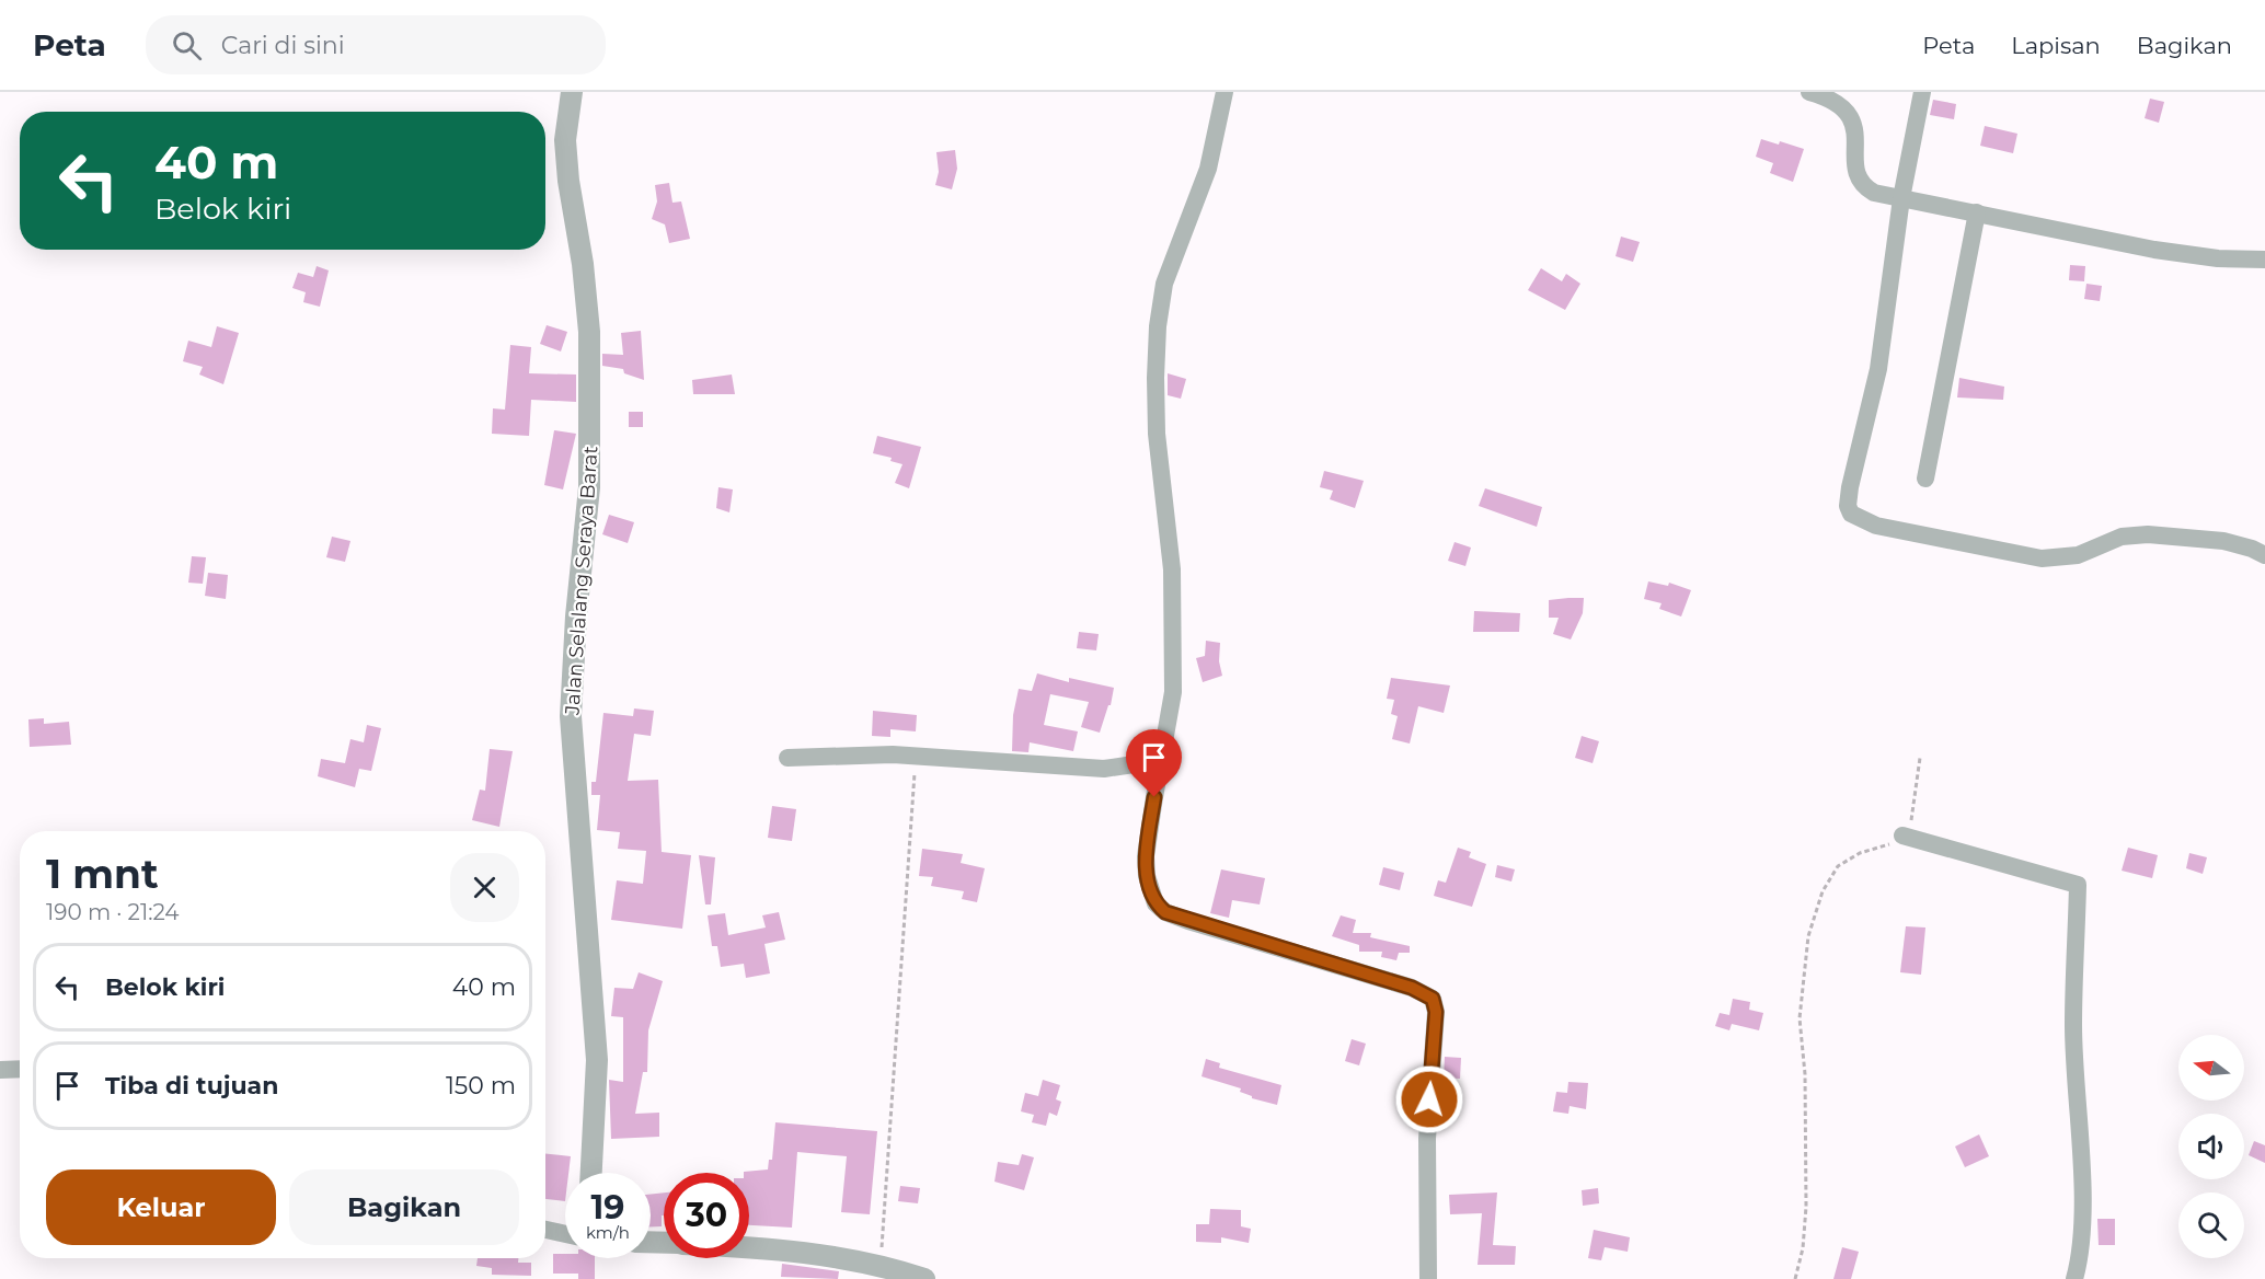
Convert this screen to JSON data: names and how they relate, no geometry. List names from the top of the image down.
{
  "streets": {
    "street": ["Jalan Selalang Seraya Barat"]
  },
  "north": "left",
  "page": {
    "header": "Peta",
    "search": "Cari di sini",
    "nav": ["Peta", "Lapisan", "Bagikan"],
    "turn": ["40 m", "Belok kiri"],
    "heading": ["1 mnt", "190 m · 21:24"],
    "list": [
      {
        "name": "Belok kiri",
        "value": "40 m"
      },
      {
        "name": "Tiba di tujuan",
        "value": "150 m"
      }
    ],
    "buttons": ["Keluar", "Bagikan"],
    "speed": "19 km/h",
    "limit": "30"
  }
}
